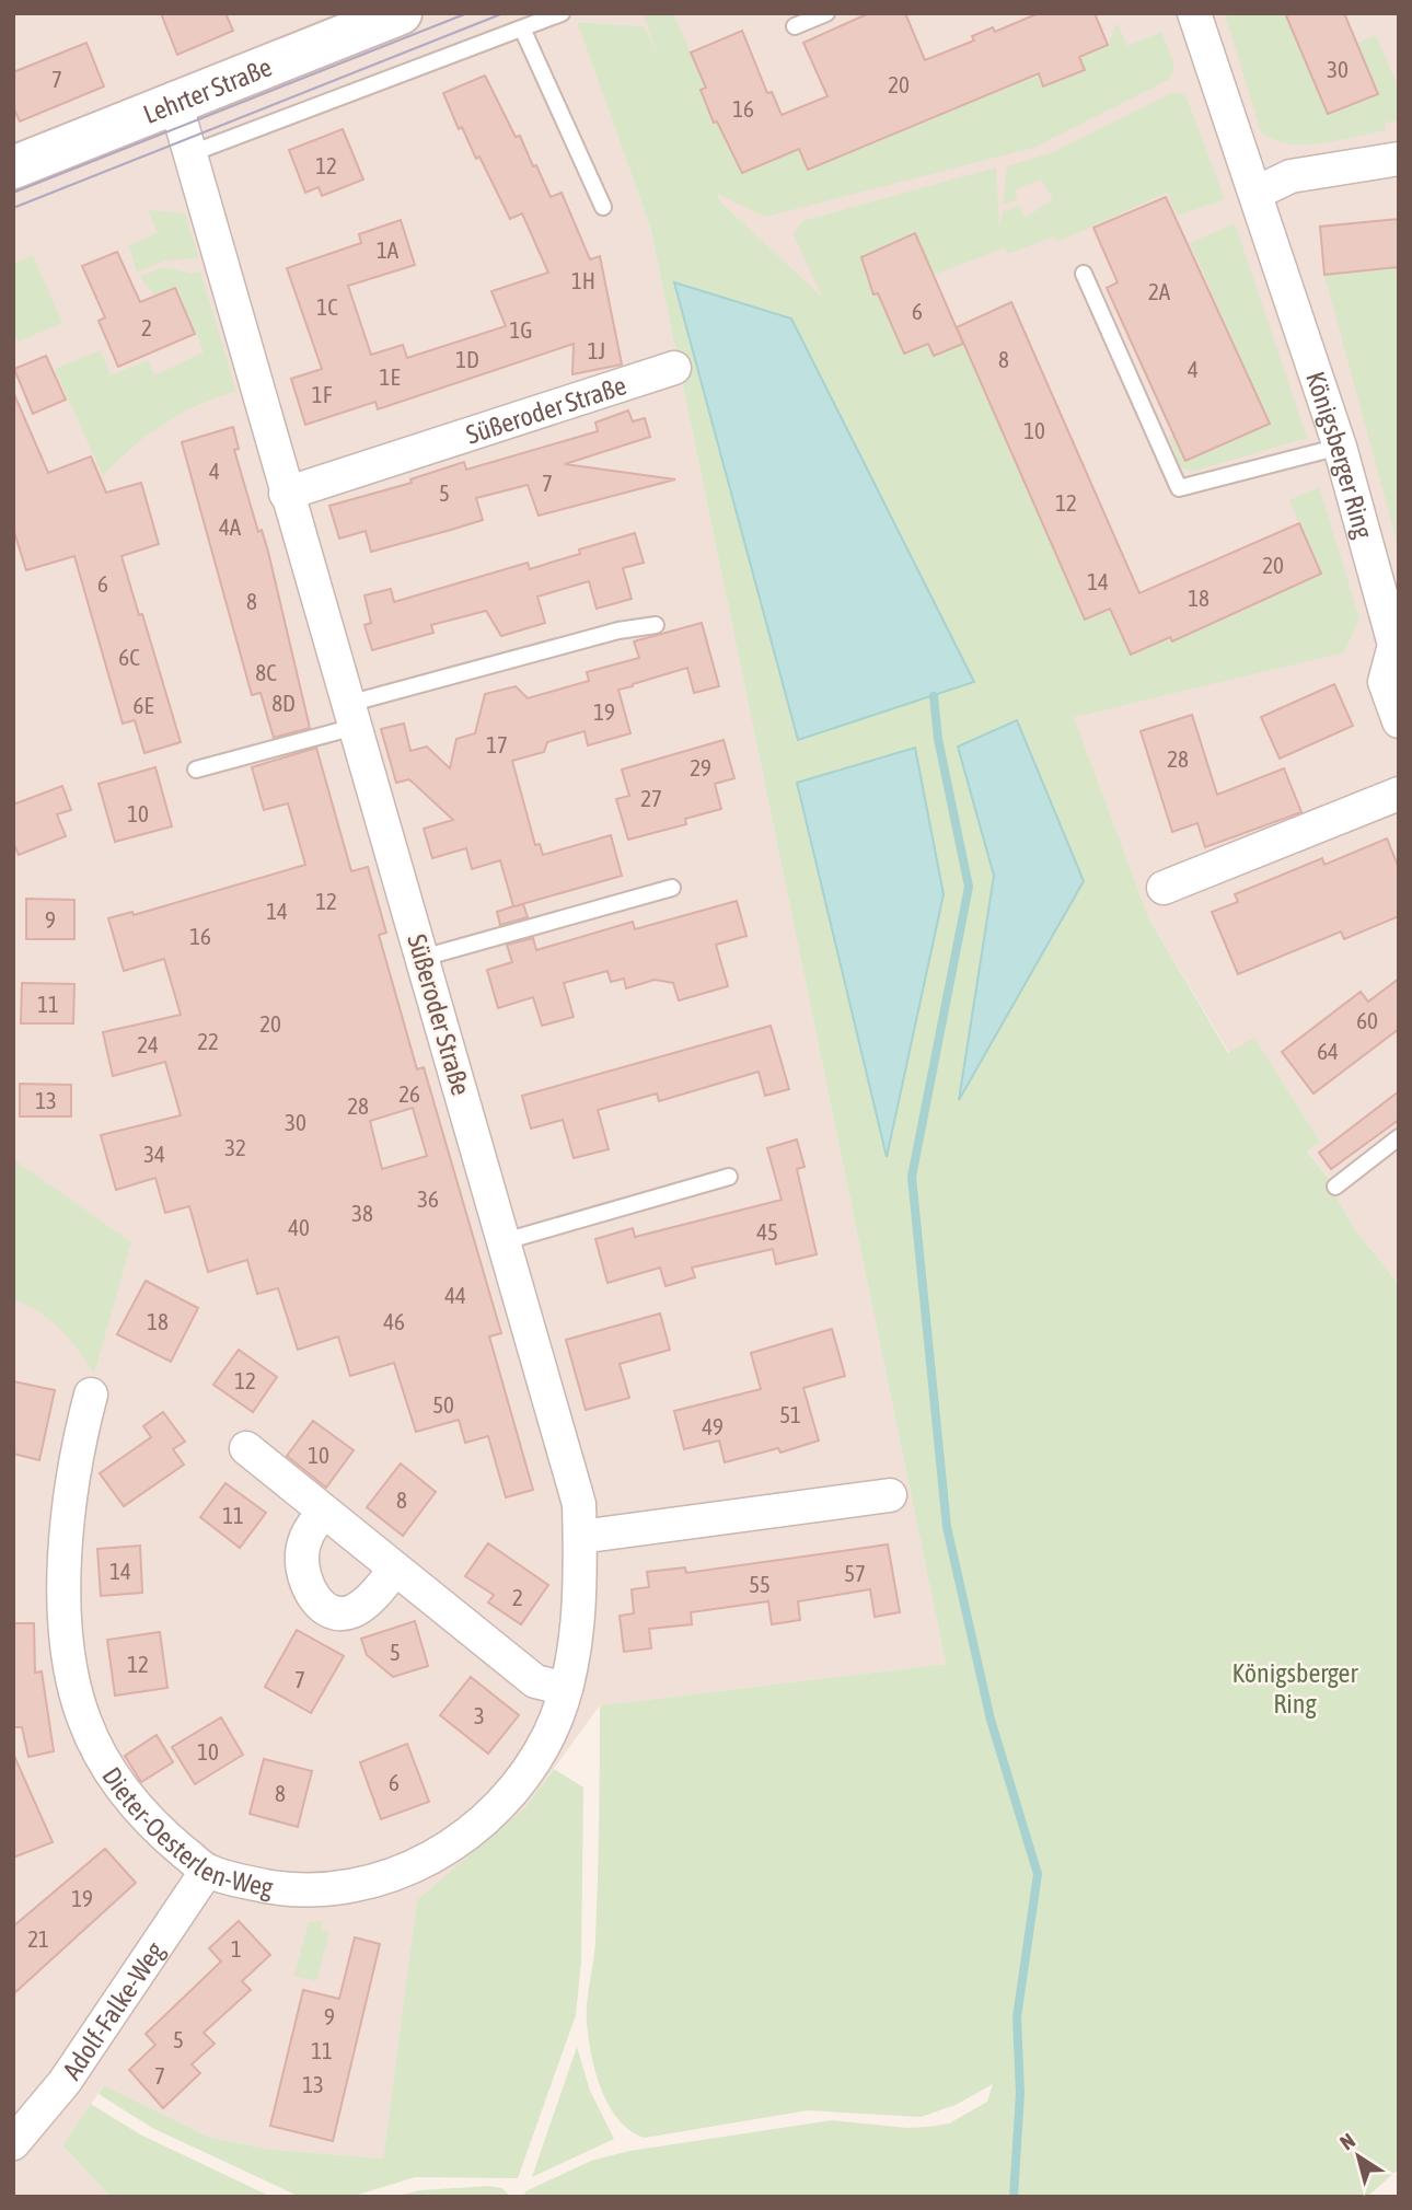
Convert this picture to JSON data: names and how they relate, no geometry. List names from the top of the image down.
{
  "streets": {
    "main road": ["Lehrter Straße"],
    "street": [
      "Süßeroder Straße",
      "Königsberger Ring",
      "Dieter-Oesterlen-Weg",
      "Adolf-Falke-Weg"
    ]
  },
  "crossings": [
    ["Lehrter Straße", "Süßeroder Straße"],
    ["Süßeroder Straße", "Dieter-Oesterlen-Weg"],
    ["Dieter-Oesterlen-Weg", "Adolf-Falke-Weg"]
  ],
  "parks": ["Königsberger Ring"],
  "house_numbers": [
    "30",
    "7",
    "20",
    "16",
    "12",
    "1A",
    "1H",
    "2A",
    "1C",
    "6",
    "2",
    "1G",
    "1J",
    "1D",
    "8",
    "4",
    "1E",
    "1F",
    "10",
    "4",
    "7",
    "5",
    "12",
    "4A",
    "20",
    "14",
    "6",
    "18",
    "8",
    "6C",
    "8C",
    "8D",
    "6E",
    "19",
    "17",
    "28",
    "29",
    "27",
    "10",
    "12",
    "14",
    "9",
    "16",
    "11",
    "60",
    "20",
    "22",
    "24",
    "64",
    "26",
    "13",
    "28",
    "30",
    "32",
    "34",
    "36",
    "38",
    "40",
    "45",
    "44",
    "18",
    "46",
    "12",
    "50",
    "51",
    "49",
    "10",
    "8",
    "11",
    "14",
    "57",
    "55",
    "2",
    "5",
    "12",
    "7",
    "3",
    "10",
    "6",
    "8",
    "19",
    "21",
    "1",
    "9",
    "5",
    "11",
    "7",
    "13"
  ],
  "north": "top left"
}
